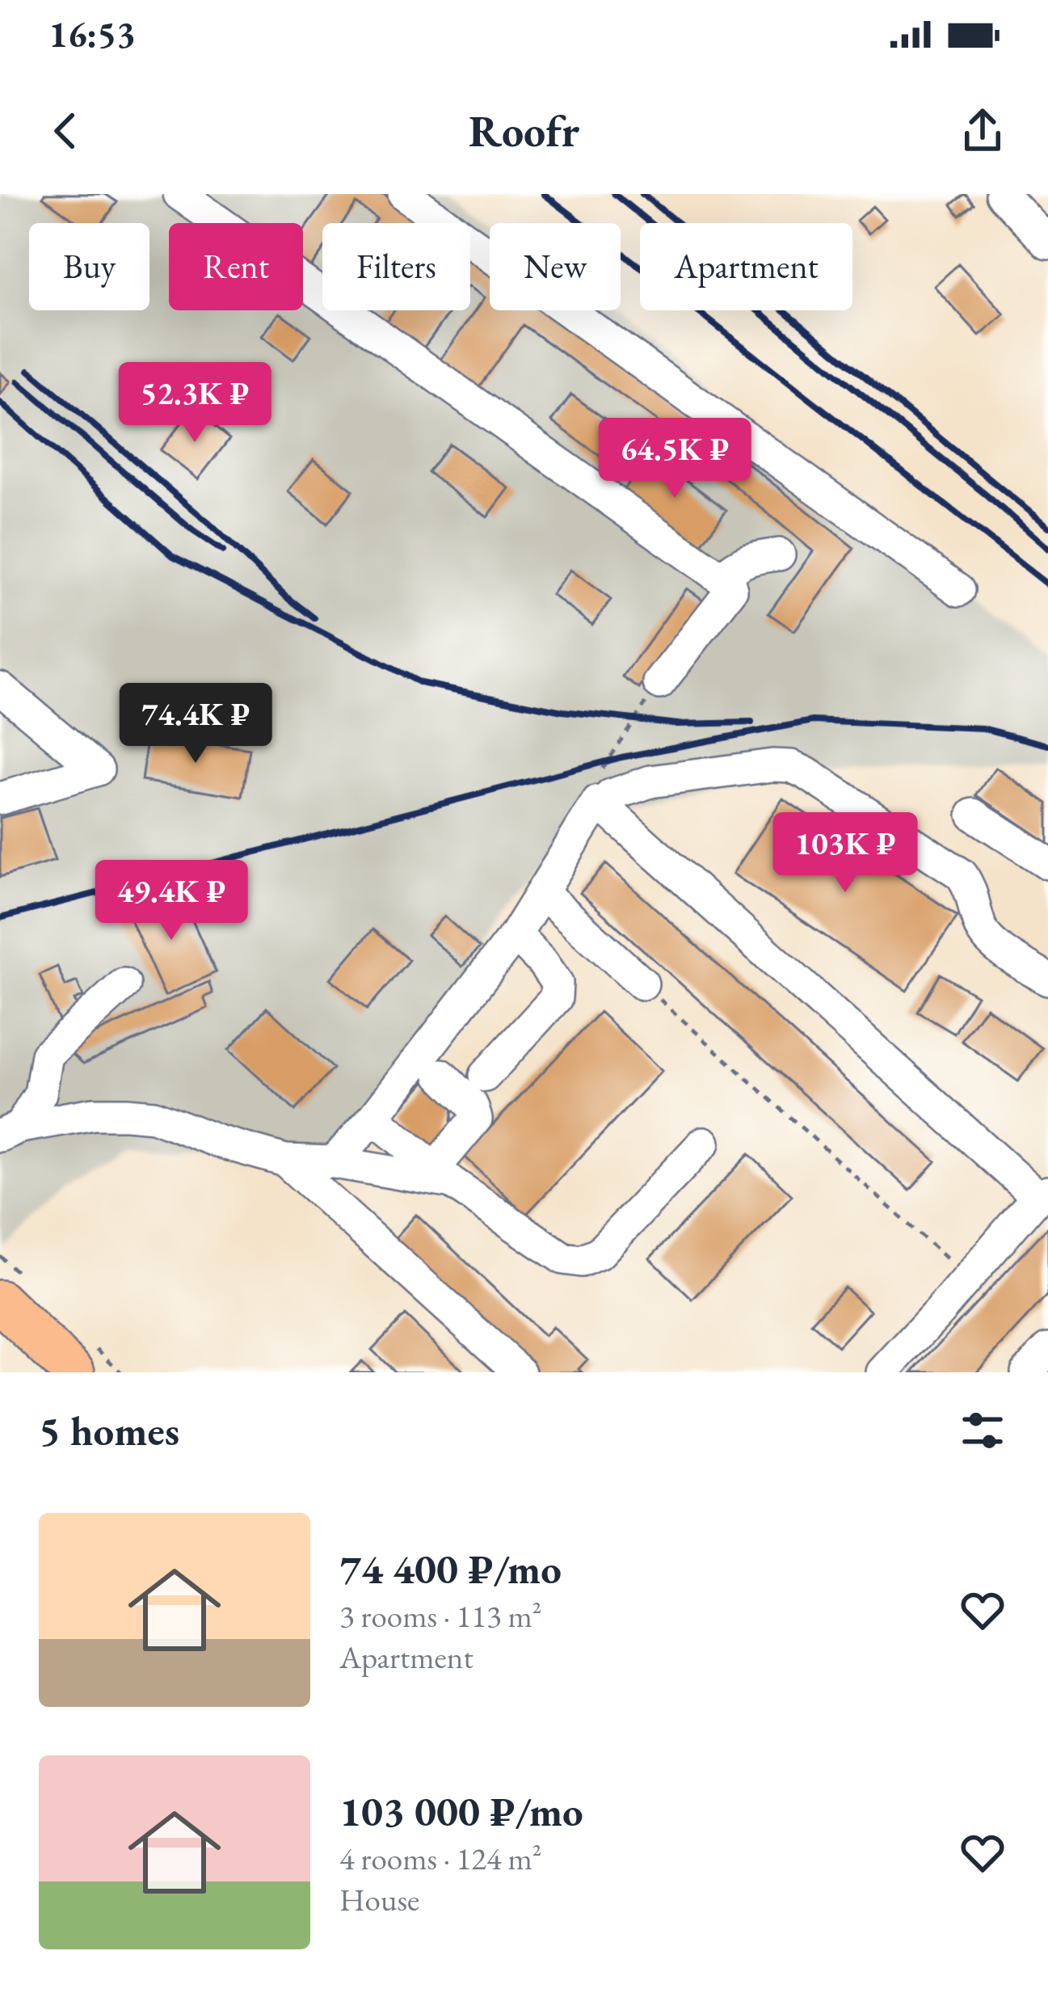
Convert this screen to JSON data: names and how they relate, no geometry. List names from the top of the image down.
{
  "page": {
    "status": "16:53",
    "header": "Roofr",
    "chip": [
      "Buy",
      "Rent",
      "Filters",
      "New",
      "Apartment"
    ],
    "price": [
      "52.3K ₽",
      "64.5K ₽",
      "74.4K ₽",
      "103K ₽",
      "49.4K ₽"
    ],
    "heading": "5 homes",
    "list": [
      {
        "name": "74 400 ₽/mo",
        "note": "3 rooms · 113 m² · Apartment"
      },
      {
        "name": "103 000 ₽/mo",
        "note": "4 rooms · 124 m² · House"
      }
    ]
  }
}
